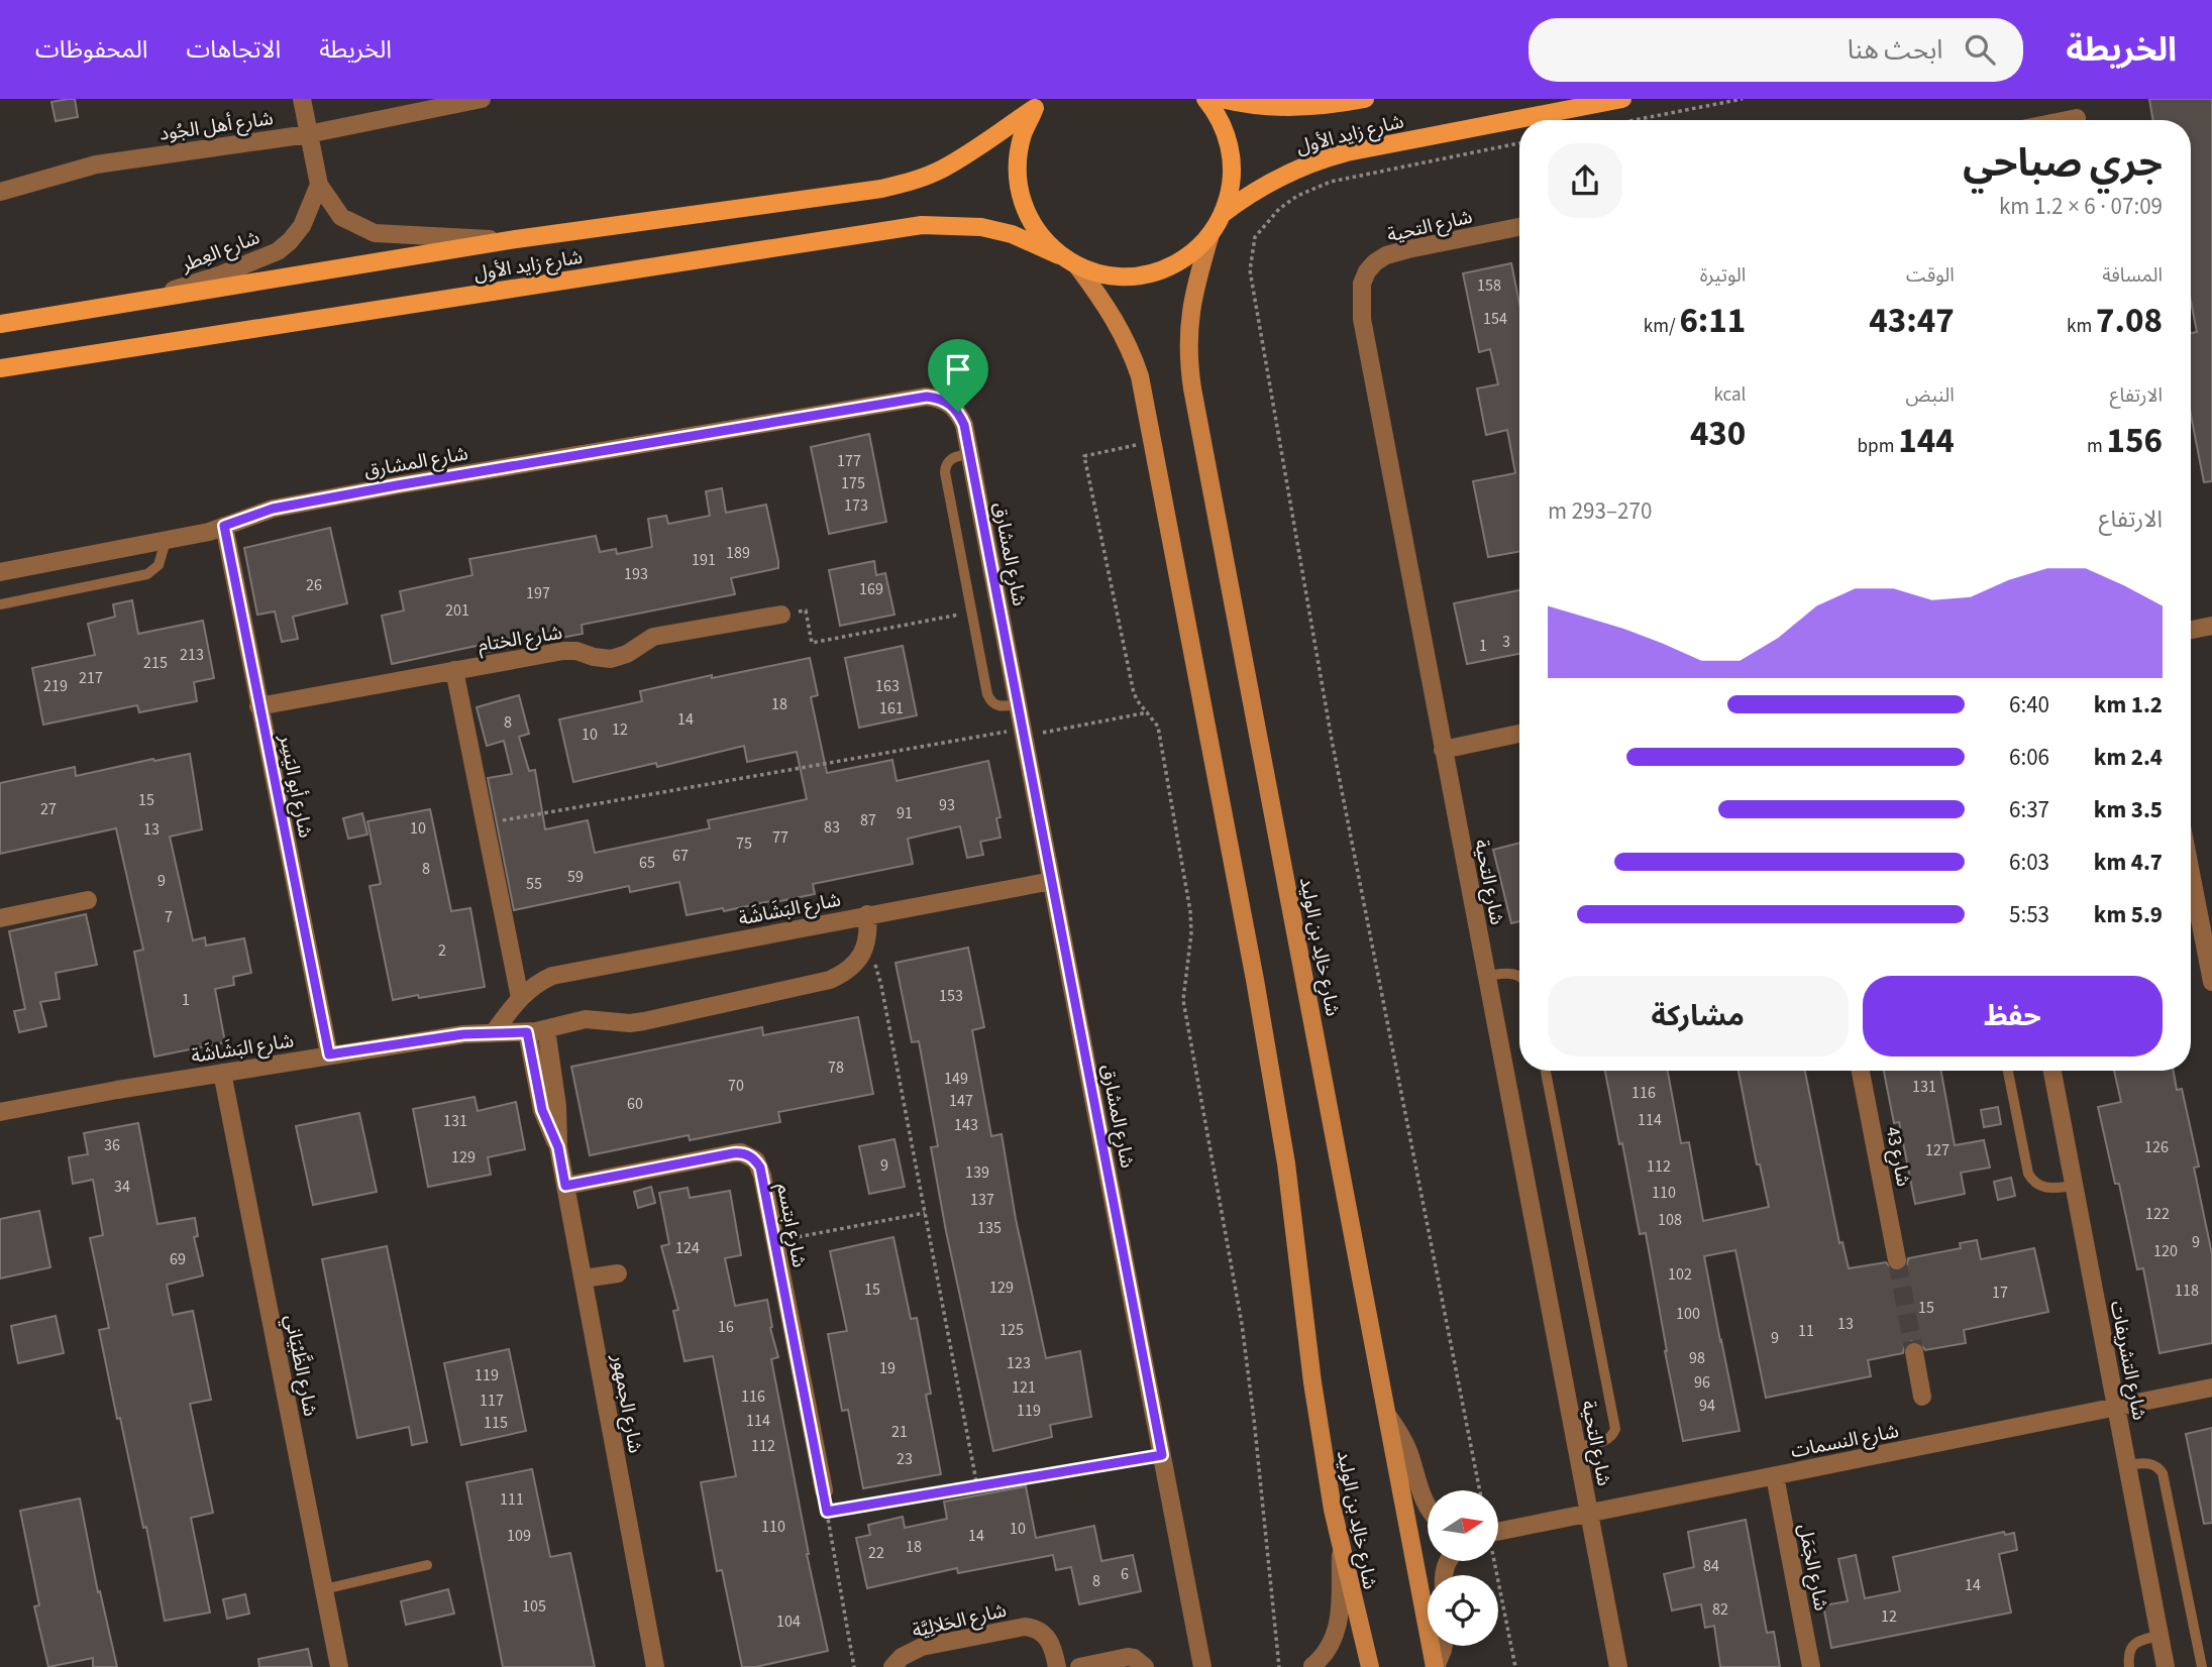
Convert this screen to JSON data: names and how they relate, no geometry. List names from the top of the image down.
{
  "streets": {
    "main road": ["شارع زايد الأول"],
    "street": [
      "شارع أهل الجُود",
      "شارع التحية",
      "شارع العِطر",
      "شارع المشارق",
      "شارع الختام",
      "شارع أبو اليَسِر",
      "شارع البَشَاشَة",
      "شارع خالِد بن الوليد",
      "شارع 43",
      "شارع ابتسم",
      "شارع التشريفات",
      "شارع الظَّبْيَاني",
      "شارع الجمهور",
      "شارع النسمات",
      "شارع الجَمَل",
      "شارع الحَلالِيَّة"
    ]
  },
  "crossings": [
    ["شارع زايد الأول", "شارع العِطر"],
    ["شارع التحية", "شارع النسمات"],
    ["شارع المشارق", "شارع أبو اليَسِر"],
    ["شارع المشارق", "شارع البَشَاشَة"],
    ["شارع الختام", "شارع أبو اليَسِر"],
    ["شارع أبو اليَسِر", "شارع البَشَاشَة"],
    ["شارع البَشَاشَة", "شارع الظَّبْيَاني"],
    ["شارع البَشَاشَة", "شارع الجمهور"],
    ["شارع ابتسم", "شارع الجمهور"],
    ["شارع التشريفات", "شارع النسمات"],
    ["شارع النسمات", "شارع الجَمَل"]
  ],
  "house_numbers": [
    "158",
    "154",
    "177",
    "175",
    "173",
    "189",
    "191",
    "193",
    "26",
    "169",
    "197",
    "201",
    "3",
    "1",
    "213",
    "215",
    "217",
    "219",
    "163",
    "18",
    "161",
    "14",
    "8",
    "12",
    "10",
    "15",
    "93",
    "27",
    "91",
    "87",
    "83",
    "10",
    "13",
    "77",
    "75",
    "67",
    "65",
    "8",
    "59",
    "9",
    "55",
    "7",
    "2",
    "153",
    "1",
    "78",
    "149",
    "70",
    "131",
    "116",
    "147",
    "60",
    "114",
    "131",
    "143",
    "36",
    "126",
    "127",
    "129",
    "9",
    "112",
    "139",
    "34",
    "110",
    "137",
    "122",
    "108",
    "135",
    "9",
    "124",
    "120",
    "69",
    "102",
    "129",
    "15",
    "118",
    "17",
    "15",
    "100",
    "13",
    "16",
    "125",
    "11",
    "9",
    "98",
    "123",
    "19",
    "119",
    "96",
    "121",
    "116",
    "117",
    "94",
    "119",
    "114",
    "115",
    "21",
    "112",
    "23",
    "111",
    "110",
    "10",
    "109",
    "14",
    "18",
    "22",
    "84",
    "6",
    "8",
    "14",
    "105",
    "82",
    "12",
    "104"
  ],
  "north": "right",
  "page": {
    "header": "الخريطة",
    "search": "ابحث هنا",
    "nav": ["الخريطة", "الاتجاهات", "المحفوظات"],
    "heading": ["جري صباحي", "07:09 · 6 × 1.2 km"],
    "stats": [
      ["المسافة", "7.08 km"],
      ["الوقت", "43:47"],
      ["الوتيرة", "6:11 /km"],
      ["الارتفاع", "156 m"],
      ["النبض", "144 bpm"],
      ["kcal", "430"]
    ],
    "chart": ["الارتفاع", "270–293 m"],
    "list": [
      {
        "name": "1.2 km",
        "note": "6:40"
      },
      {
        "name": "2.4 km",
        "note": "6:06"
      },
      {
        "name": "3.5 km",
        "note": "6:37"
      },
      {
        "name": "4.7 km",
        "note": "6:03"
      },
      {
        "name": "5.9 km",
        "note": "5:53"
      }
    ],
    "buttons": ["حفظ", "مشاركة"]
  }
}
